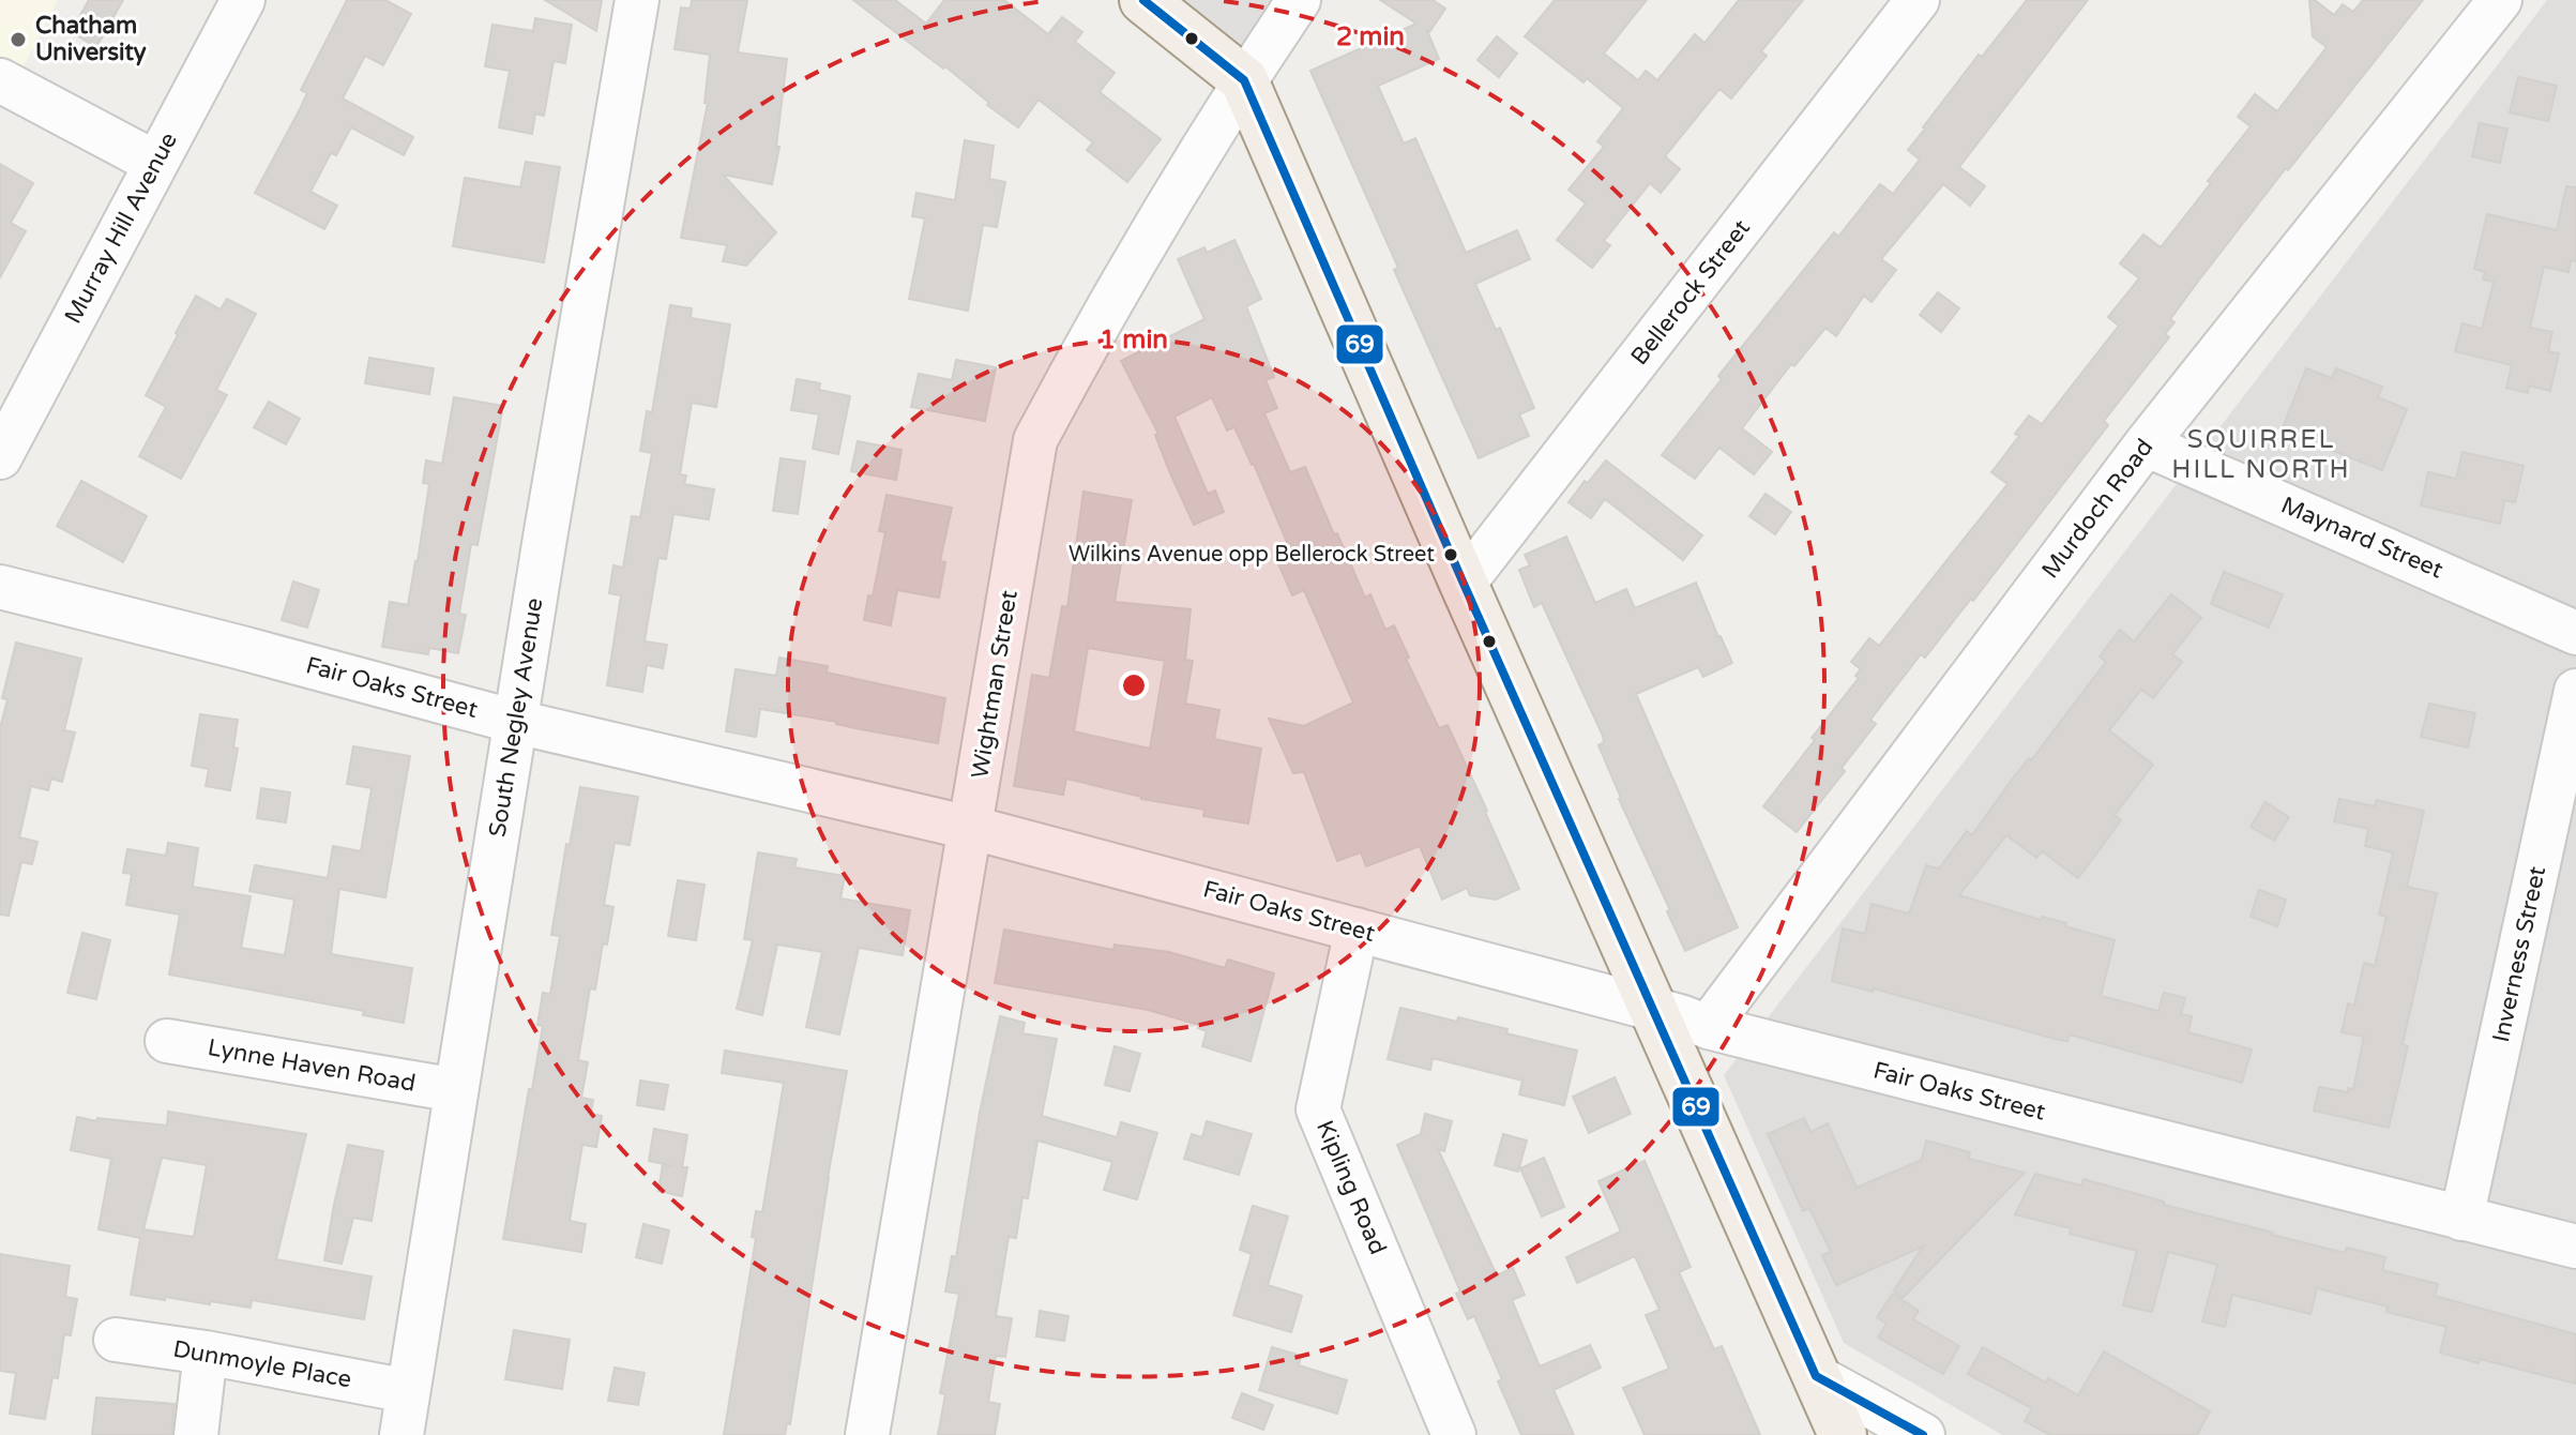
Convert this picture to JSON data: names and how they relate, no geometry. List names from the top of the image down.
{
  "streets": {
    "street": [
      "Murray Hill Avenue",
      "Bellerock Street",
      "Murdoch Road",
      "Maynard Street",
      "Wightman Street",
      "Fair Oaks Street",
      "South Negley Avenue",
      "Inverness Street",
      "Lynne Haven Road",
      "Kipling Road",
      "Dunmoyle Place"
    ]
  },
  "crossings": [
    ["Murdoch Road", "Maynard Street"],
    ["Murdoch Road", "Fair Oaks Street"],
    ["Wightman Street", "Fair Oaks Street"],
    ["Fair Oaks Street", "South Negley Avenue"],
    ["Fair Oaks Street", "Inverness Street"],
    ["Fair Oaks Street", "Kipling Road"],
    ["South Negley Avenue", "Lynne Haven Road"],
    ["South Negley Avenue", "Dunmoyle Place"]
  ],
  "districts": ["SQUIRREL HILL NORTH"],
  "places": ["Chatham University", "Wilkins Avenue opp Bellerock Street"],
  "lines": ["transit line 69"],
  "rings": ["2 min", "1 min"]
}
